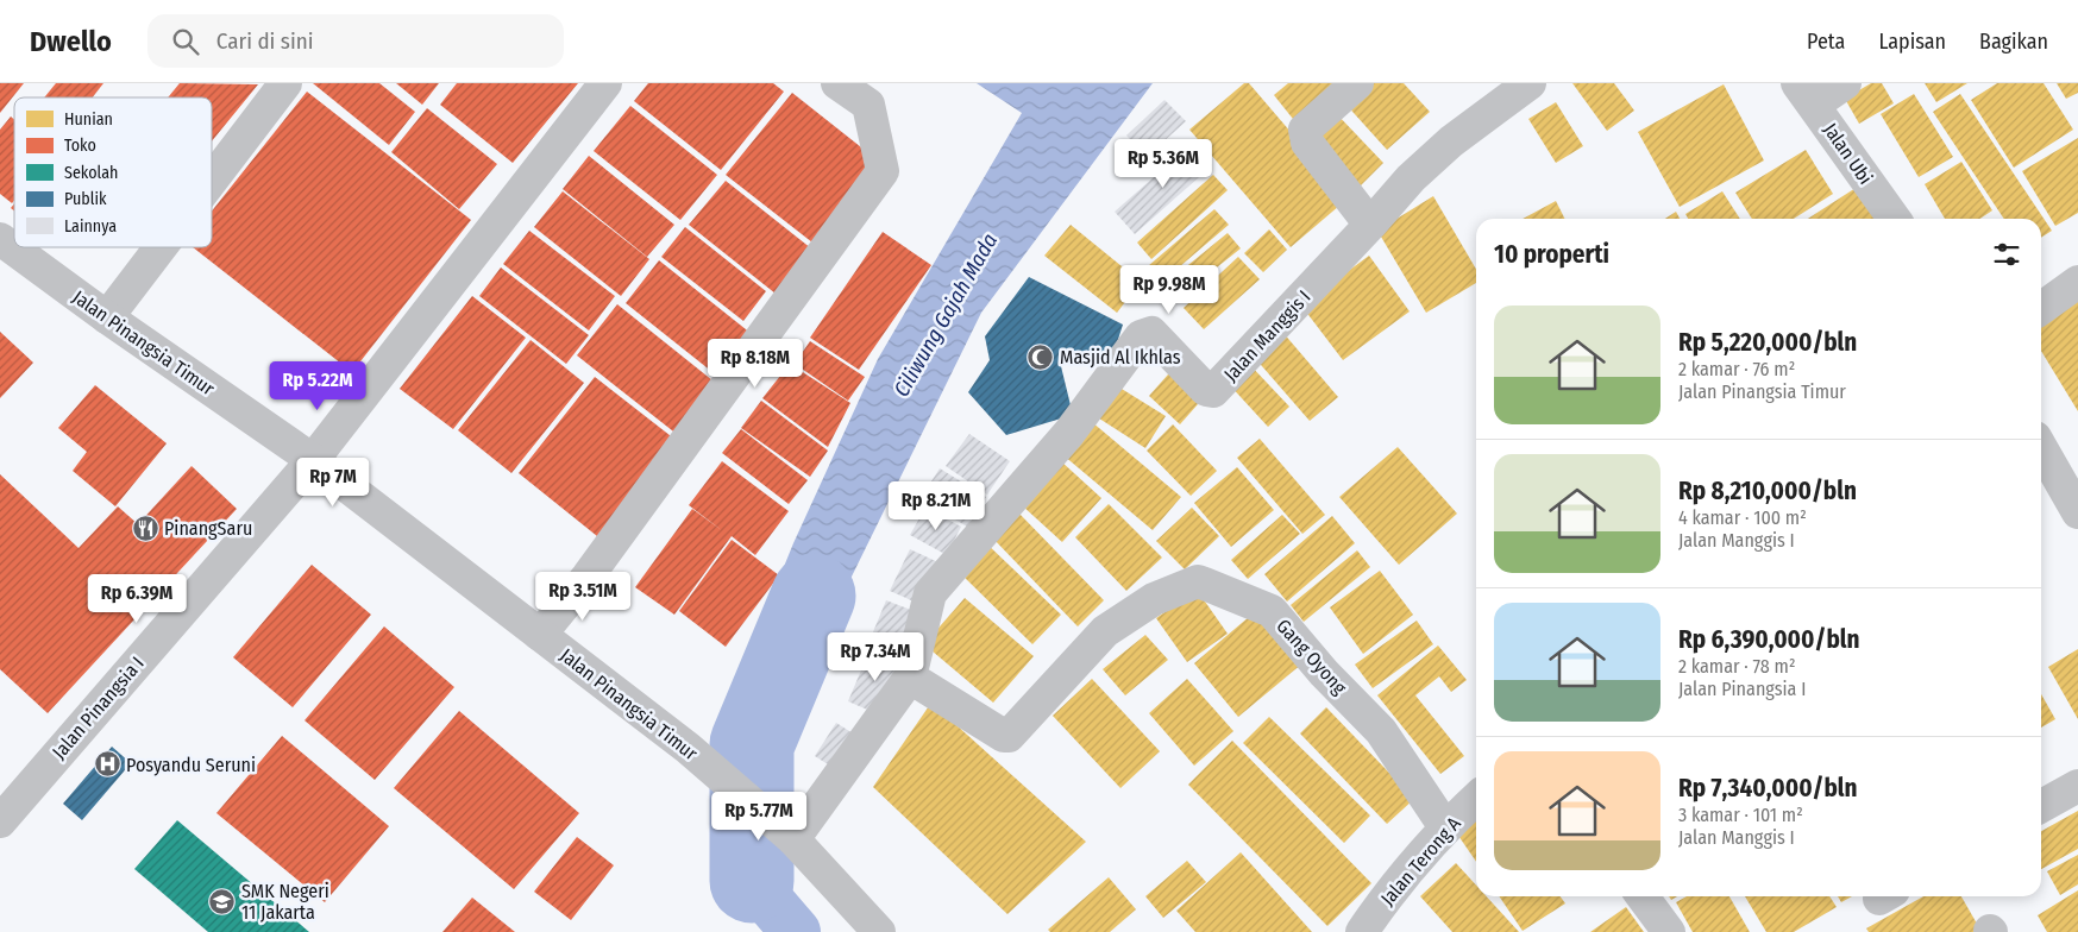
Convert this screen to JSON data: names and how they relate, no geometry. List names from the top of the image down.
{
  "streets": {
    "street": [
      "Jalan Ubi",
      "Jalan Manggis I",
      "Jalan Pinangsia Timur",
      "Gang Oyong",
      "Jalan Pinangsia I",
      "Jalan Terong A"
    ]
  },
  "crossings": [
    ["Jalan Manggis I", "Jalan Pinangsia Timur"],
    ["Jalan Manggis I", "Gang Oyong"],
    ["Jalan Pinangsia Timur", "Jalan Pinangsia I"],
    ["Gang Oyong", "Jalan Terong A"]
  ],
  "water": ["Ciliwung Gajah Mada"],
  "places": {
    "mosque": ["Masjid Al Ikhlas"],
    "restaurant": ["PinangSaru"],
    "hospital": ["Posyandu Seruni"],
    "school or university": ["SMK Negeri 11 Jakarta"]
  },
  "legend": [
    "Hunian",
    "Toko",
    "Sekolah",
    "Publik",
    "Lainnya"
  ],
  "page": {
    "header": "Dwello",
    "search": "Cari di sini",
    "nav": ["Peta", "Lapisan", "Bagikan"],
    "price": [
      "Rp 5.36M",
      "Rp 9.98M",
      "Rp 8.18M",
      "Rp 5.22M",
      "Rp 7M",
      "Rp 8.21M",
      "Rp 3.51M",
      "Rp 6.39M",
      "Rp 7.34M",
      "Rp 5.77M"
    ],
    "heading": "10 properti",
    "list": [
      {
        "name": "Rp 5,220,000/bln",
        "note": "2 kamar · 76 m² · Jalan Pinangsia Timur"
      },
      {
        "name": "Rp 8,210,000/bln",
        "note": "4 kamar · 100 m² · Jalan Manggis I"
      },
      {
        "name": "Rp 6,390,000/bln",
        "note": "2 kamar · 78 m² · Jalan Pinangsia I"
      },
      {
        "name": "Rp 7,340,000/bln",
        "note": "3 kamar · 101 m² · Jalan Manggis I"
      }
    ]
  }
}
